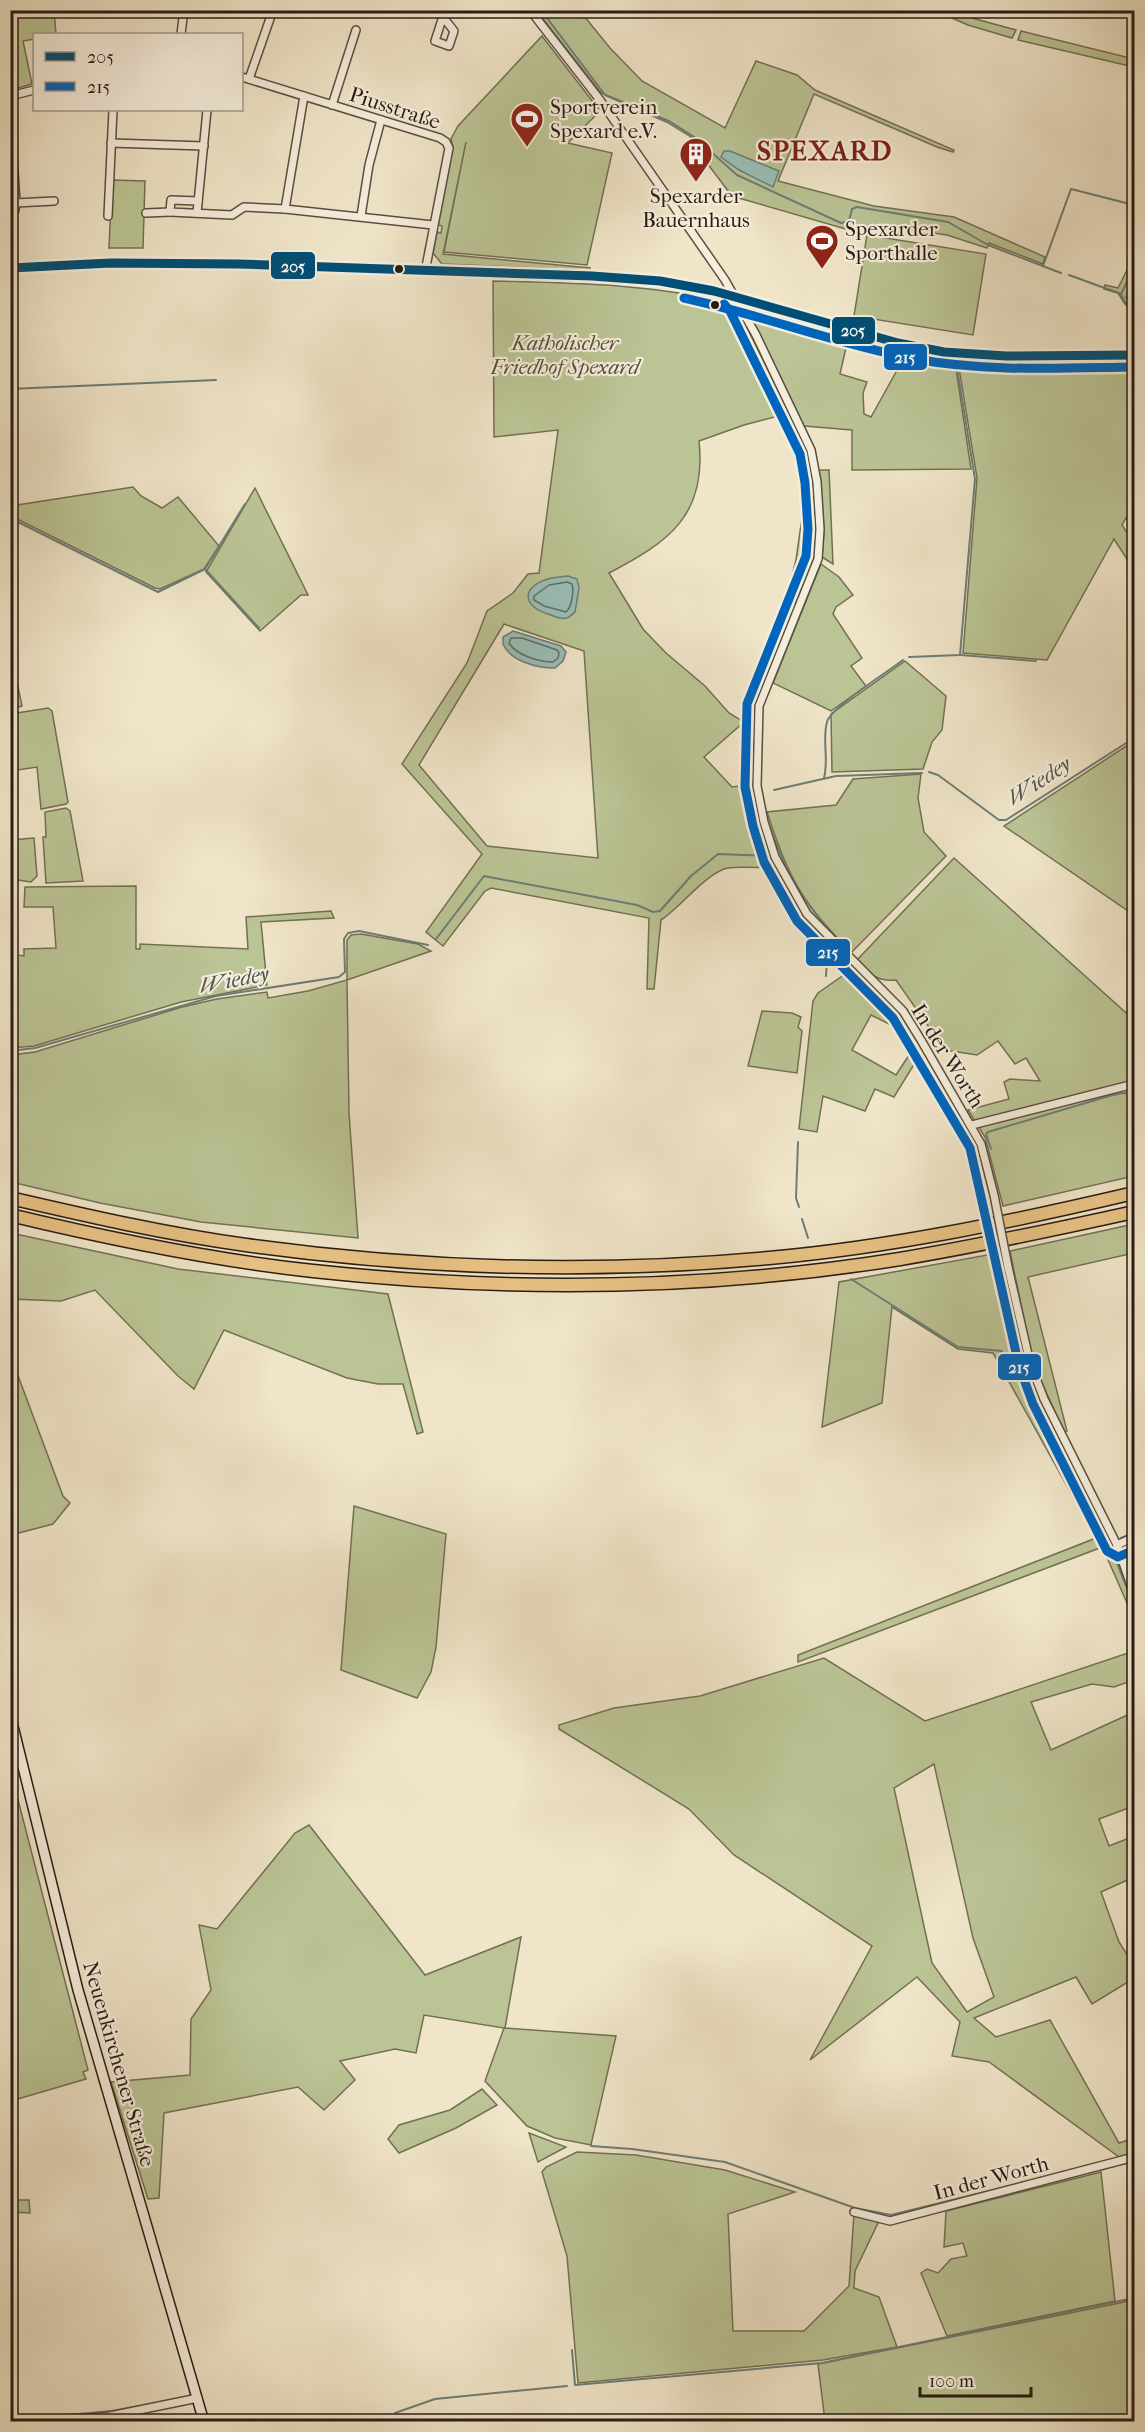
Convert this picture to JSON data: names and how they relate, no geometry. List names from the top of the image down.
{
  "streets": {
    "street": ["Piusstraße", "In der Worth", "Neuenkirchener Straße"]
  },
  "districts": ["SPEXARD"],
  "water": ["Wiedey"],
  "parks": ["Katholischer Friedhof Spexard"],
  "places": {
    "sports": ["Sportverein Spexard e.V.", "Spexarder Sporthalle"],
    "building": ["Spexarder Bauernhaus"]
  },
  "lines": ["transit line 205", "transit line 215"],
  "legend": ["205", "215"],
  "scale_bar": "100 m"
}
